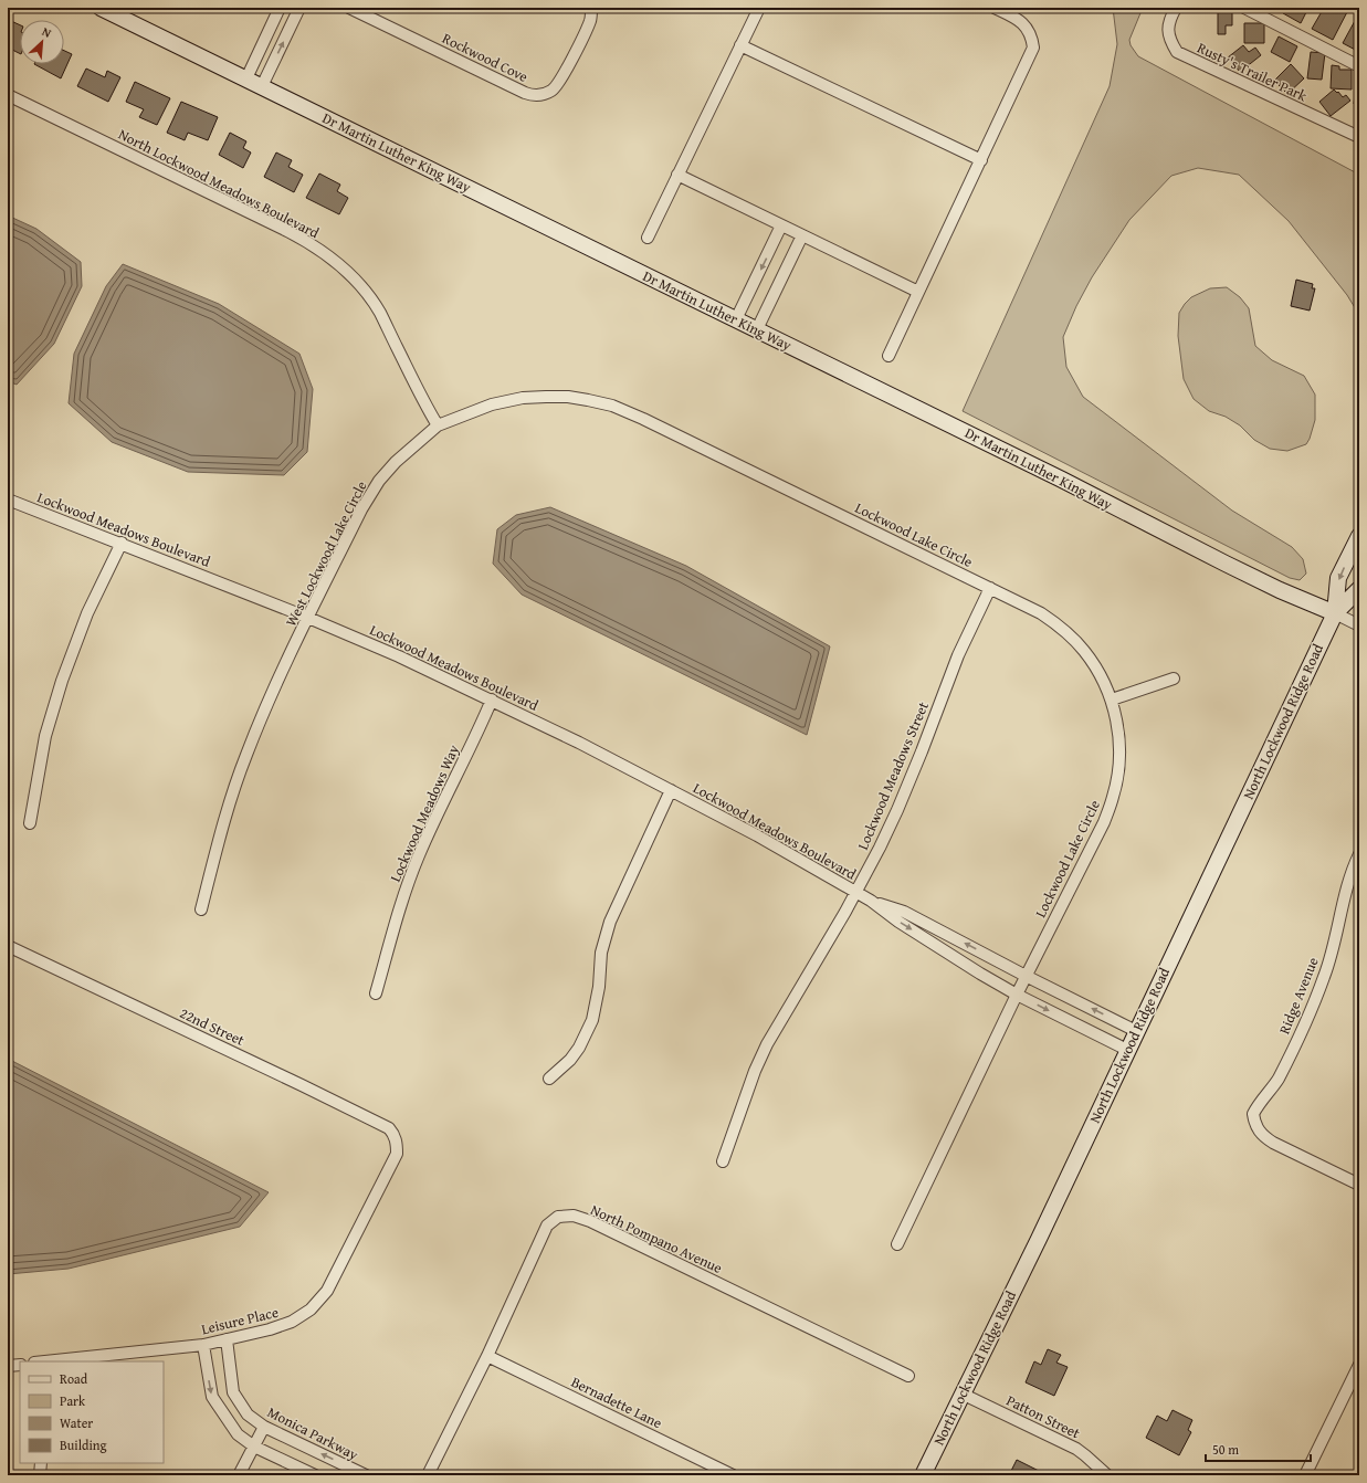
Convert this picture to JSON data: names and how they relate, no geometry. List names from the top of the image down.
{
  "streets": {
    "street": [
      "Rockwood Cove",
      "Rusty's Trailer Park",
      "Dr Martin Luther King Way",
      "North Lockwood Meadows Boulevard",
      "Lockwood Meadows Boulevard",
      "Lockwood Lake Circle",
      "West Lockwood Lake Circle",
      "North Lockwood Ridge Road",
      "Lockwood Meadows Street",
      "Lockwood Meadows Way",
      "Ridge Avenue",
      "22nd Street",
      "North Pompano Avenue",
      "Leisure Place",
      "Bernadette Lane",
      "Patton Street",
      "Monica Parkway"
    ]
  },
  "crossings": [
    ["Dr Martin Luther King Way", "North Lockwood Ridge Road"],
    ["North Lockwood Meadows Boulevard", "West Lockwood Lake Circle"],
    ["Lockwood Meadows Boulevard", "Lockwood Lake Circle"],
    ["Lockwood Meadows Boulevard", "West Lockwood Lake Circle"],
    ["Lockwood Meadows Boulevard", "North Lockwood Ridge Road"],
    ["Lockwood Meadows Boulevard", "Lockwood Meadows Street"],
    ["Lockwood Meadows Boulevard", "Lockwood Meadows Way"],
    ["Lockwood Lake Circle", "West Lockwood Lake Circle"],
    ["Lockwood Lake Circle", "Lockwood Meadows Street"],
    ["North Lockwood Ridge Road", "Patton Street"],
    ["22nd Street", "Leisure Place"],
    ["North Pompano Avenue", "Bernadette Lane"],
    ["Leisure Place", "Monica Parkway"]
  ],
  "legend": [
    "Road",
    "Park",
    "Water",
    "Building"
  ],
  "scale_bar": "50 m",
  "north": "top right"
}
